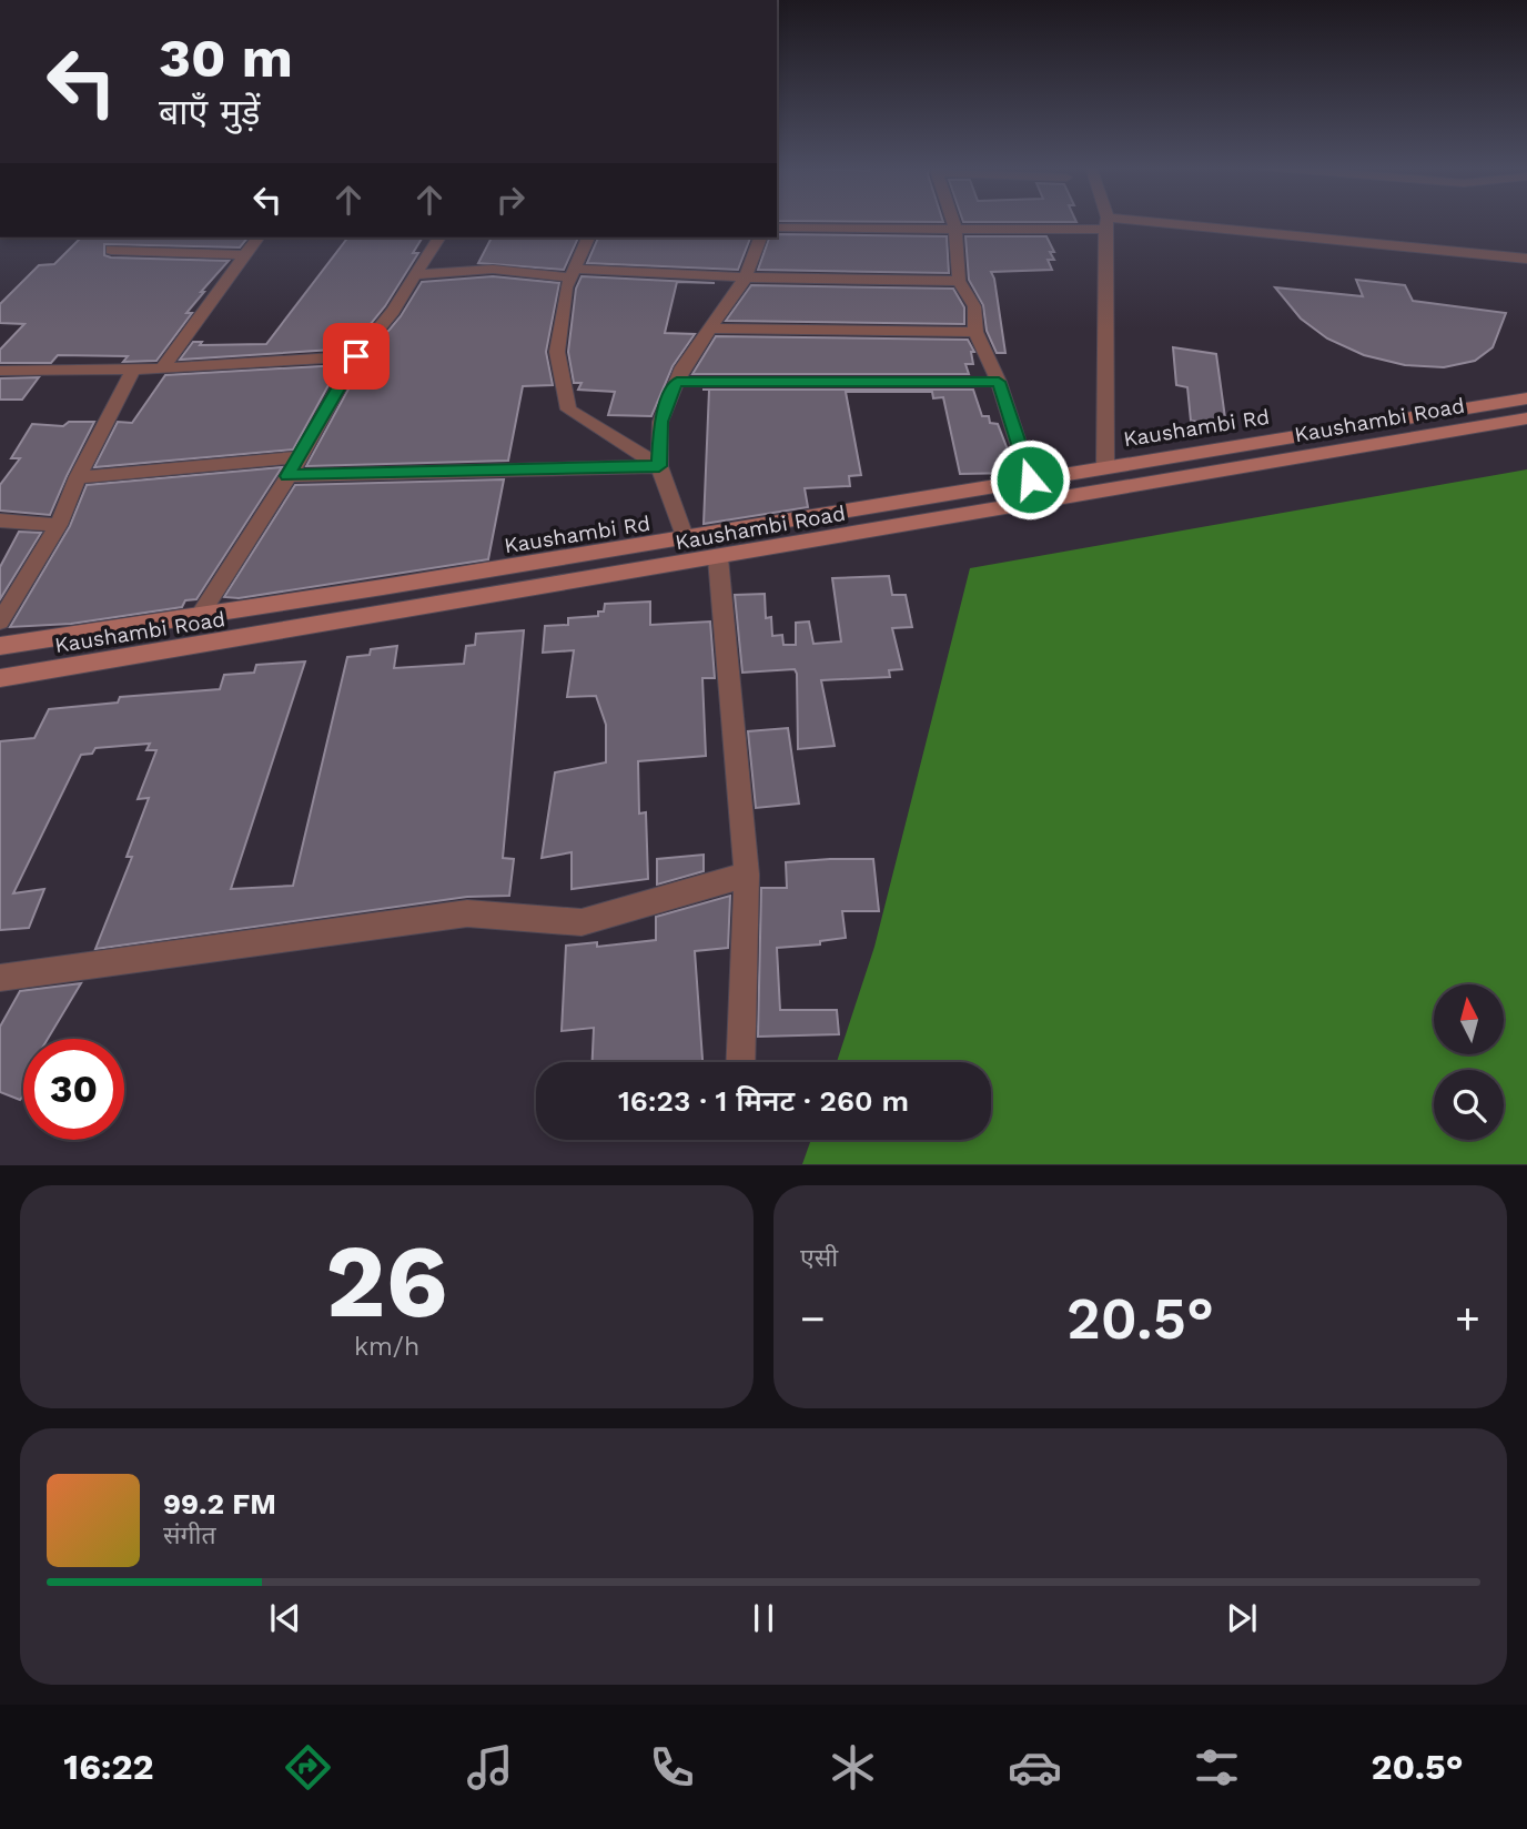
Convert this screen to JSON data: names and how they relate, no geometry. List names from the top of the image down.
{
  "streets": {
    "main road": ["Kaushambi Road", "Kaushambi Rd"]
  },
  "north": "top",
  "page": {
    "turn": ["30 m", "बाएँ मुड़ें"],
    "limit": "30",
    "trip": "16:23 · 1 मिनट · 260 m",
    "tile": [
      ["26", "km/h"],
      "एसी"
    ],
    "heat": ["−", "20.5°", "+"],
    "song": ["99.2 FM", "संगीत"],
    "tabs": ["16:22", "20.5°"]
  }
}
